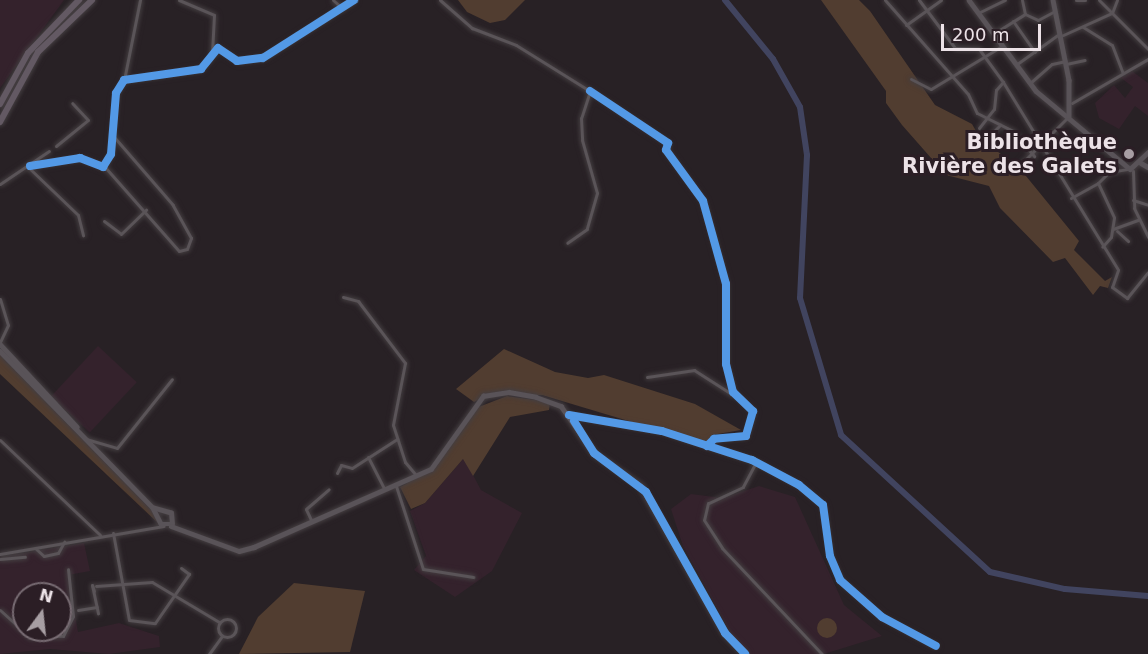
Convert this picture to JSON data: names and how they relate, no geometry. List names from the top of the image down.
{
  "places": ["Bibliothèque Rivière des Galets"],
  "scale_bar": "200 m",
  "north": "top"
}
